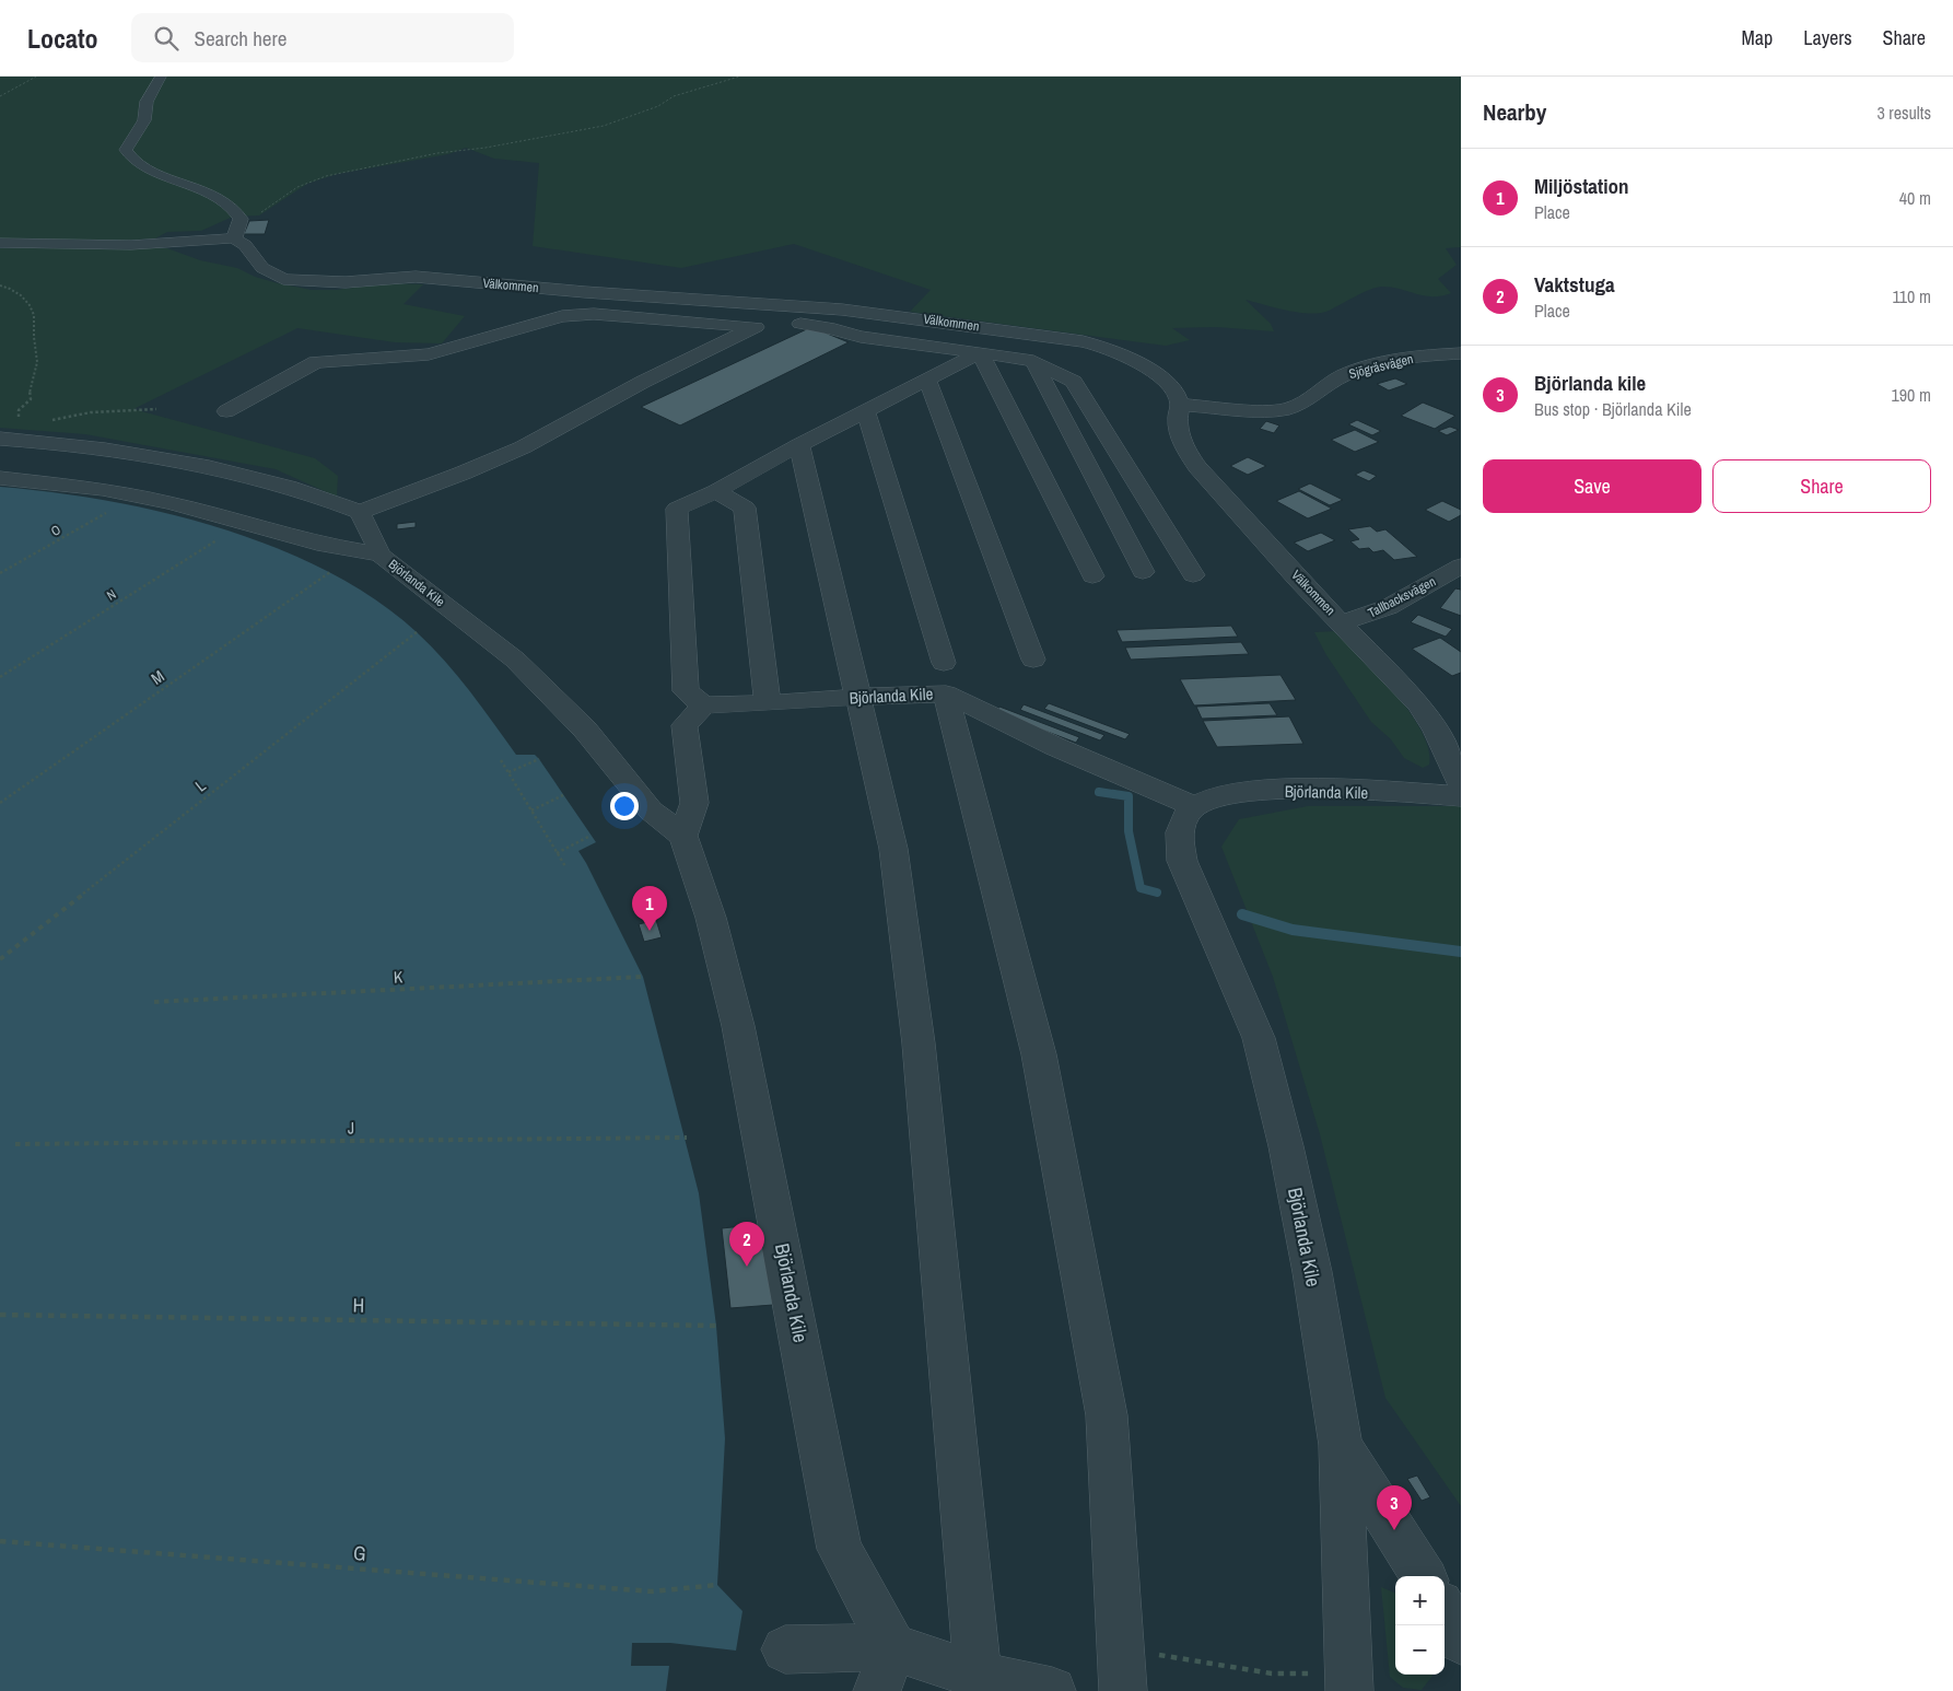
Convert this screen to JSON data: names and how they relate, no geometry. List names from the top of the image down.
{
  "streets": {
    "street": [
      "Välkommen",
      "Sjögräsvägen",
      "Björlanda Kile",
      "Tallbacksvägen"
    ],
    "path": [
      "O",
      "N",
      "M",
      "L",
      "K",
      "J",
      "H",
      "G"
    ]
  },
  "crossings": [
    ["Välkommen", "Sjögräsvägen"],
    ["Välkommen", "Tallbacksvägen"]
  ],
  "page": {
    "header": "Locato",
    "search": "Search here",
    "nav": ["Map", "Layers", "Share"],
    "heading": ["Nearby", "3 results"],
    "list": [
      {
        "mark": "1",
        "name": "Miljöstation",
        "note": "Place",
        "value": "40 m"
      },
      {
        "mark": "2",
        "name": "Vaktstuga",
        "note": "Place",
        "value": "110 m"
      },
      {
        "mark": "3",
        "name": "Björlanda kile",
        "note": "Bus stop · Björlanda Kile",
        "value": "190 m"
      }
    ],
    "buttons": ["Save", "Share"],
    "pins": ["1", "2", "3"],
    "map_buttons": ["+", "−"]
  }
}
